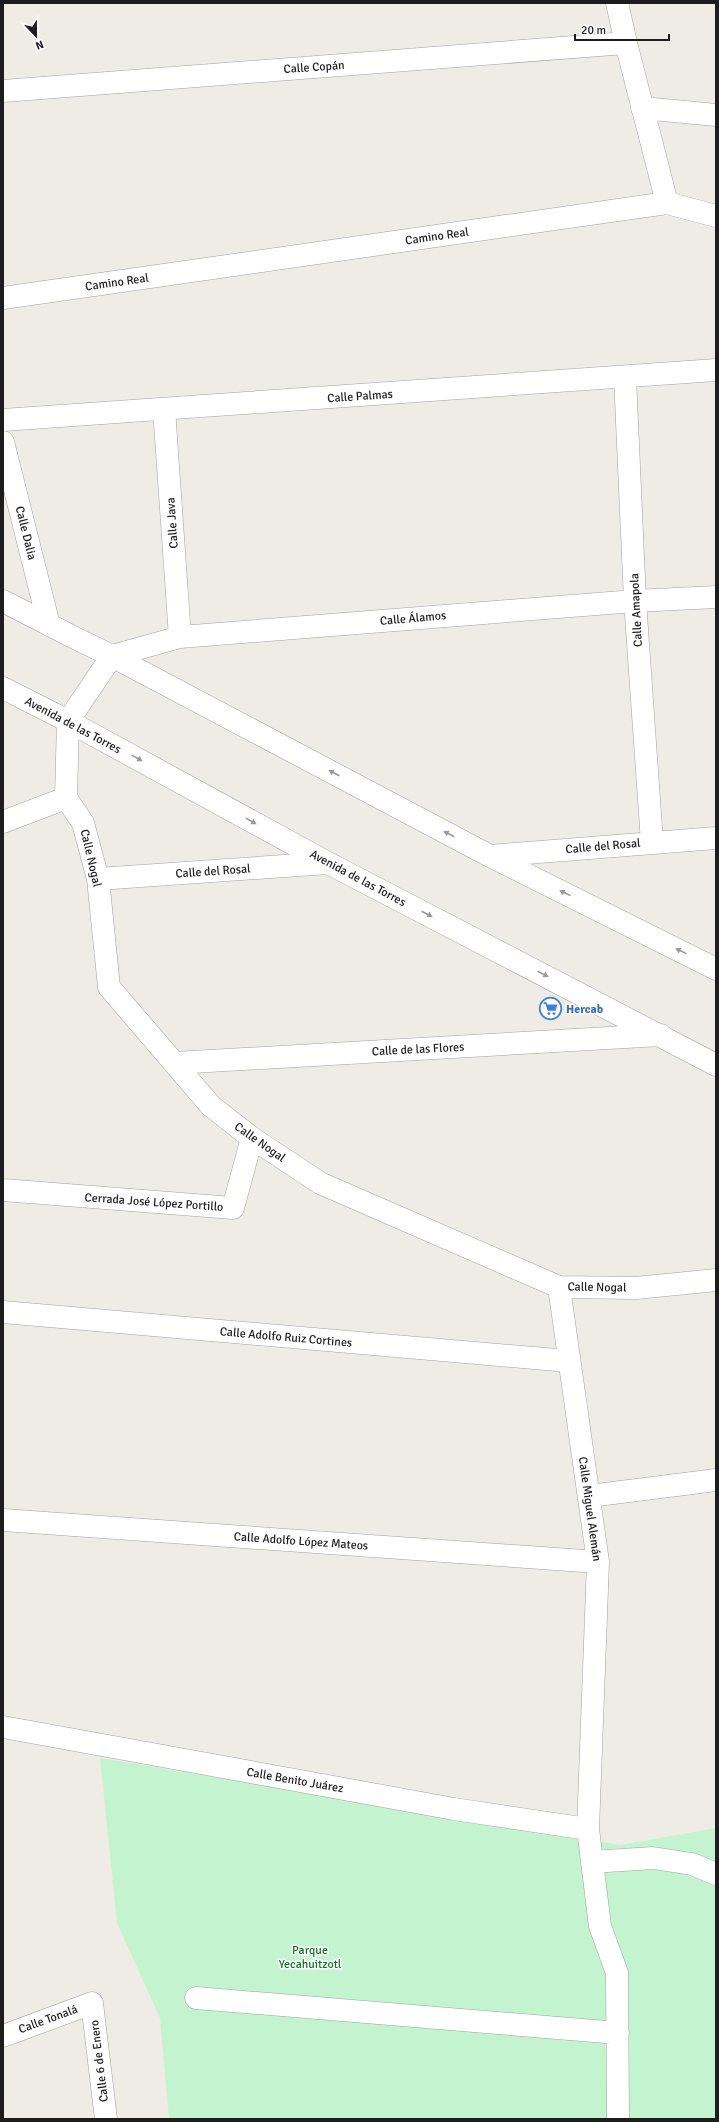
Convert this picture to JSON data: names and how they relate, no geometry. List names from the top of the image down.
{
  "streets": {
    "street": [
      "Calle Copán",
      "Camino Real",
      "Calle Palmas",
      "Calle Java",
      "Calle Dalia",
      "Calle Amapola",
      "Calle Álamos",
      "Avenida de las Torres",
      "Calle del Rosal",
      "Calle Nogal",
      "Calle de las Flores",
      "Cerrada José López Portillo",
      "Calle Adolfo Ruiz Cortines",
      "Calle Miguel Alemán",
      "Calle Adolfo López Mateos",
      "Calle Benito Juárez",
      "Calle Tonalá",
      "Calle 6 de Enero"
    ]
  },
  "crossings": [
    ["Calle Palmas", "Calle Java"],
    ["Calle Palmas", "Calle Amapola"],
    ["Calle Java", "Calle Álamos"],
    ["Calle Amapola", "Calle Álamos"],
    ["Calle Amapola", "Calle del Rosal"],
    ["Avenida de las Torres", "Calle del Rosal"],
    ["Avenida de las Torres", "Calle de las Flores"],
    ["Calle del Rosal", "Calle Nogal"],
    ["Calle Nogal", "Calle de las Flores"],
    ["Calle Nogal", "Cerrada José López Portillo"],
    ["Calle Nogal", "Calle Miguel Alemán"],
    ["Calle Adolfo Ruiz Cortines", "Calle Miguel Alemán"],
    ["Calle Miguel Alemán", "Calle Adolfo López Mateos"],
    ["Calle Miguel Alemán", "Calle Benito Juárez"],
    ["Calle Tonalá", "Calle 6 de Enero"]
  ],
  "parks": ["Parque Yecahuitzotl"],
  "places": {
    "supermarket": ["Hercab"]
  },
  "scale_bar": "20 m",
  "north": "bottom"
}
